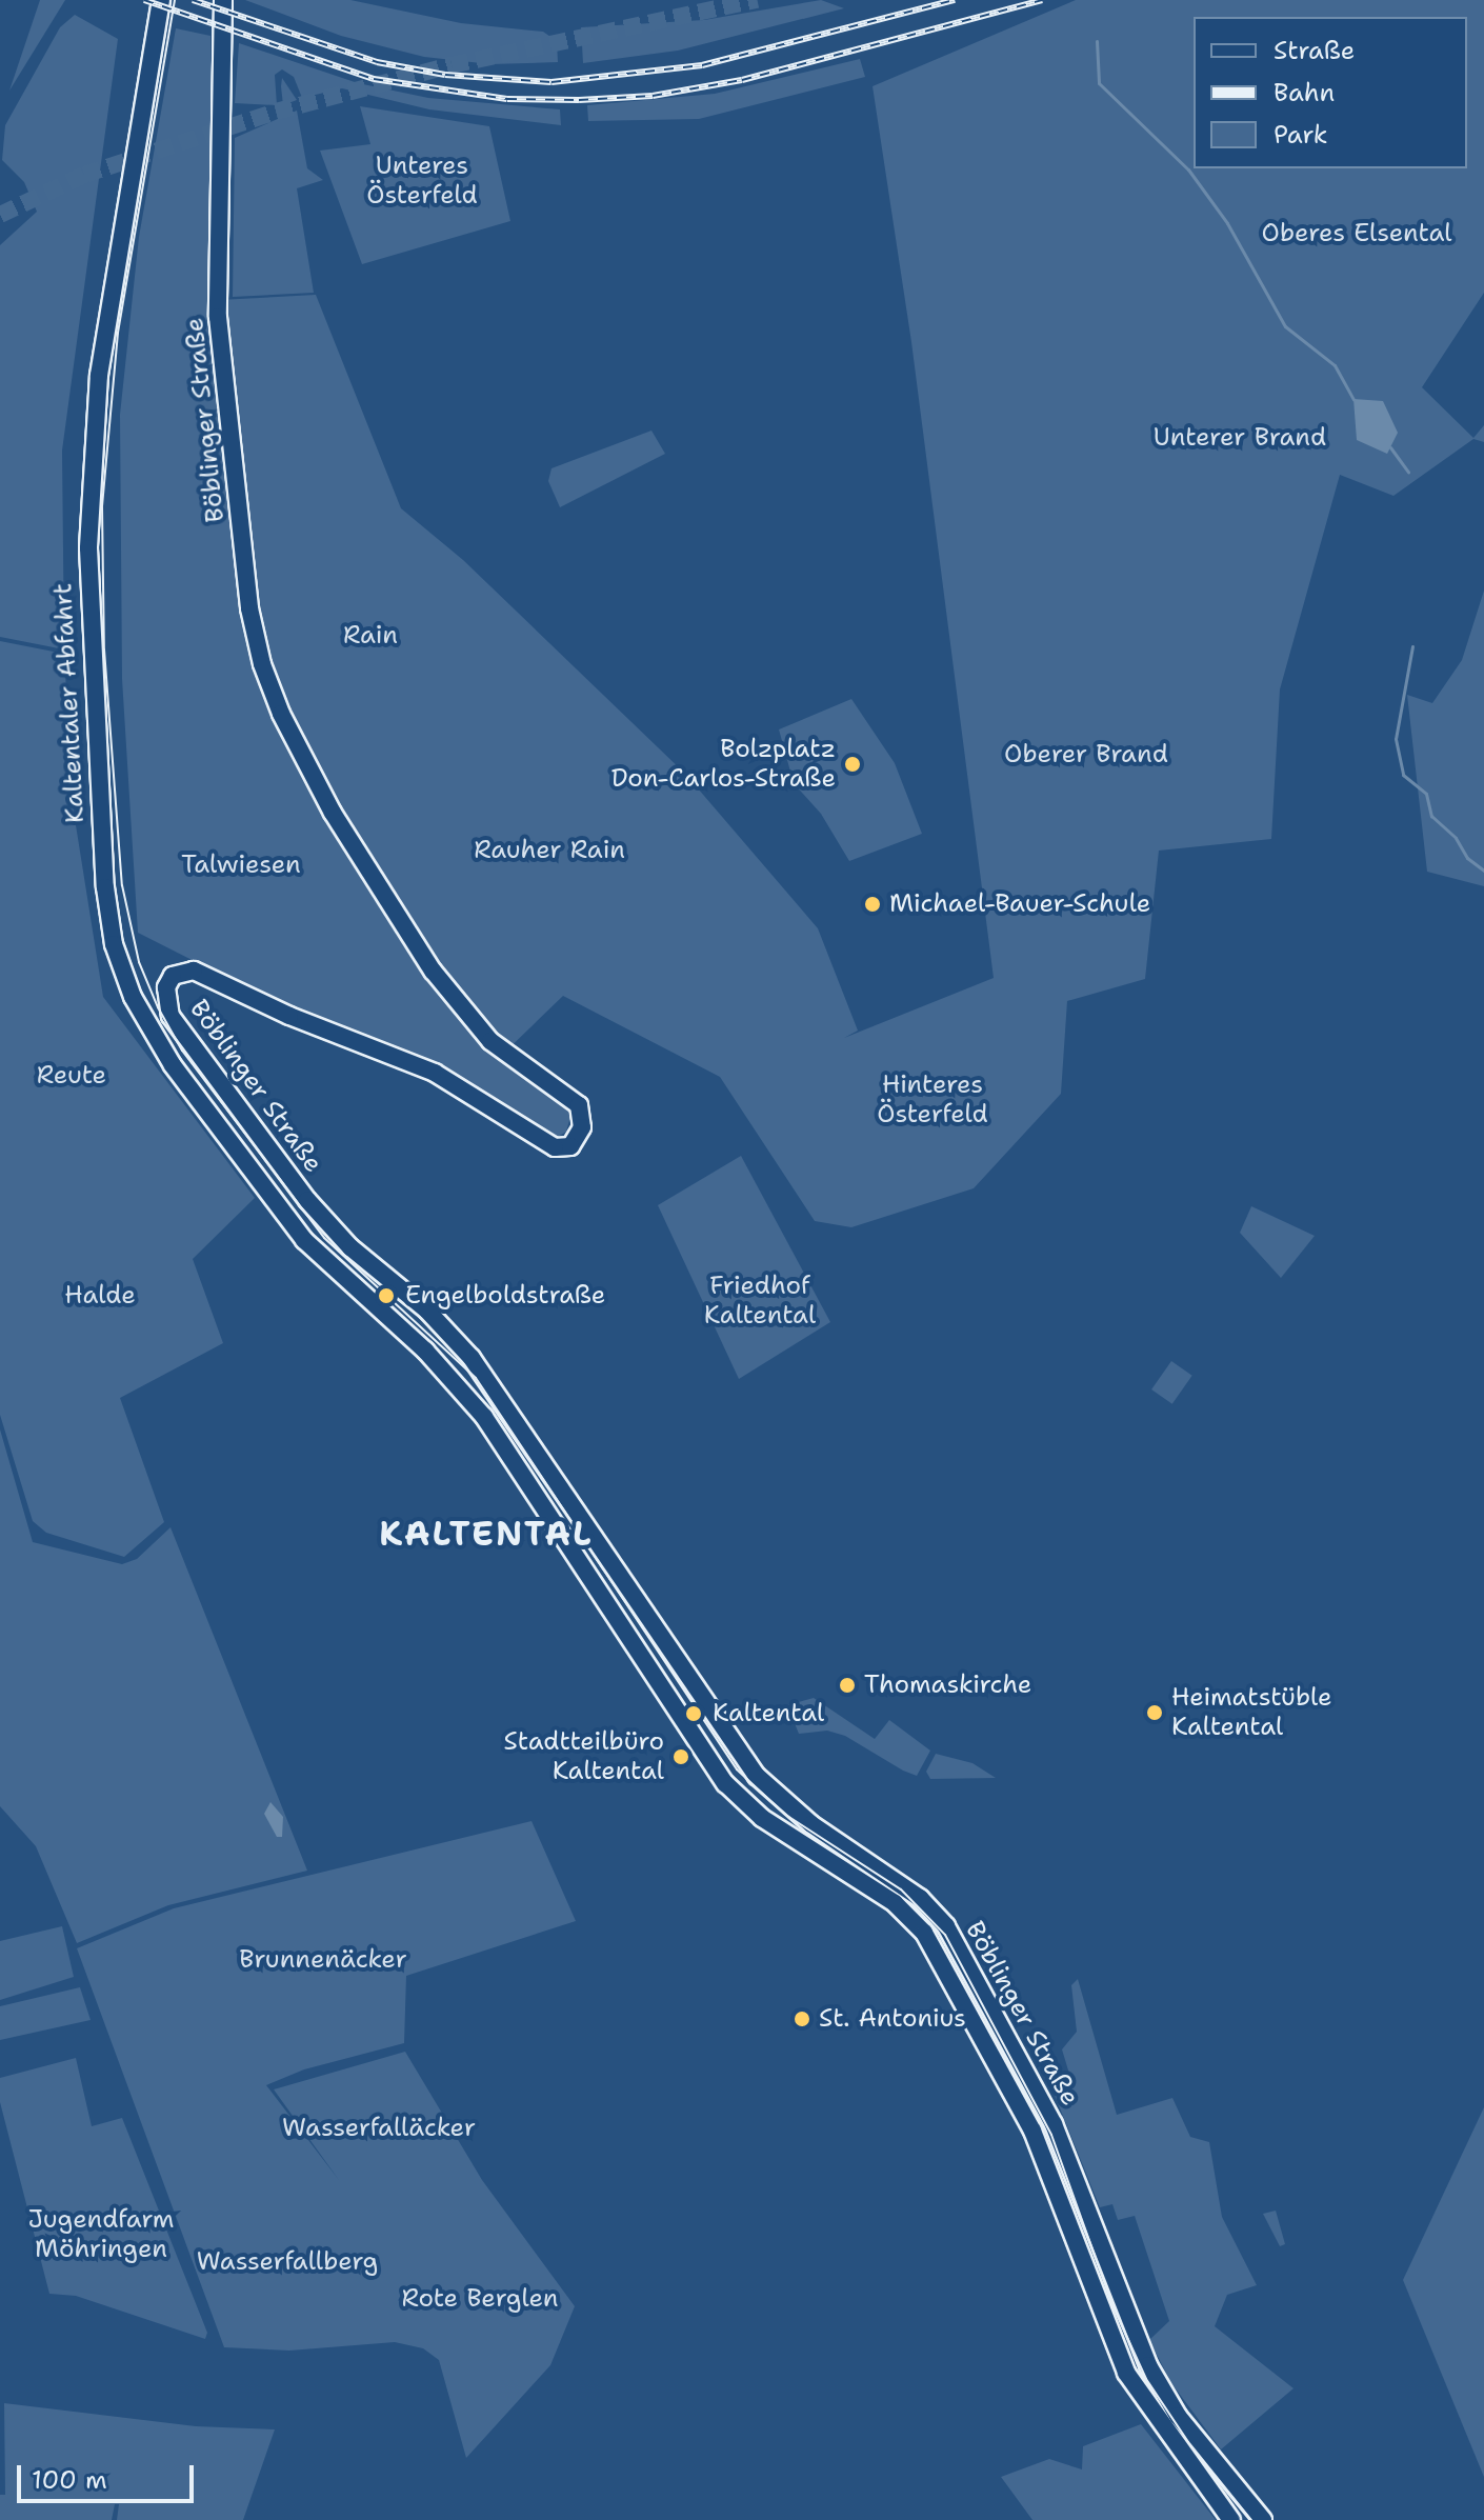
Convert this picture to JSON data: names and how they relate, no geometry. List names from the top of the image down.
{
  "streets": {
    "main road": ["Böblinger Straße", "Kaltentaler Abfahrt"]
  },
  "crossings": [
    ["Böblinger Straße", "Kaltentaler Abfahrt"]
  ],
  "districts": ["KALTENTAL"],
  "parks": [
    "Unteres Österfeld",
    "Oberes Elsental",
    "Unterer Brand",
    "Rain",
    "Oberer Brand",
    "Rauher Rain",
    "Talwiesen",
    "Reute",
    "Hinteres Österfeld",
    "Friedhof Kaltental",
    "Halde",
    "Brunnenäcker",
    "Wasserfalläcker",
    "Jugendfarm Möhringen",
    "Wasserfallberg",
    "Rote Berglen"
  ],
  "places": [
    "Bolzplatz Don-Carlos-Straße",
    "Michael-Bauer-Schule",
    "Engelboldstraße",
    "Thomaskirche",
    "Heimatstüble Kaltental",
    "Kaltental",
    "Stadtteilbüro Kaltental",
    "St. Antonius"
  ],
  "legend": ["Straße", "Bahn", "Park"],
  "scale_bar": "100 m"
}
